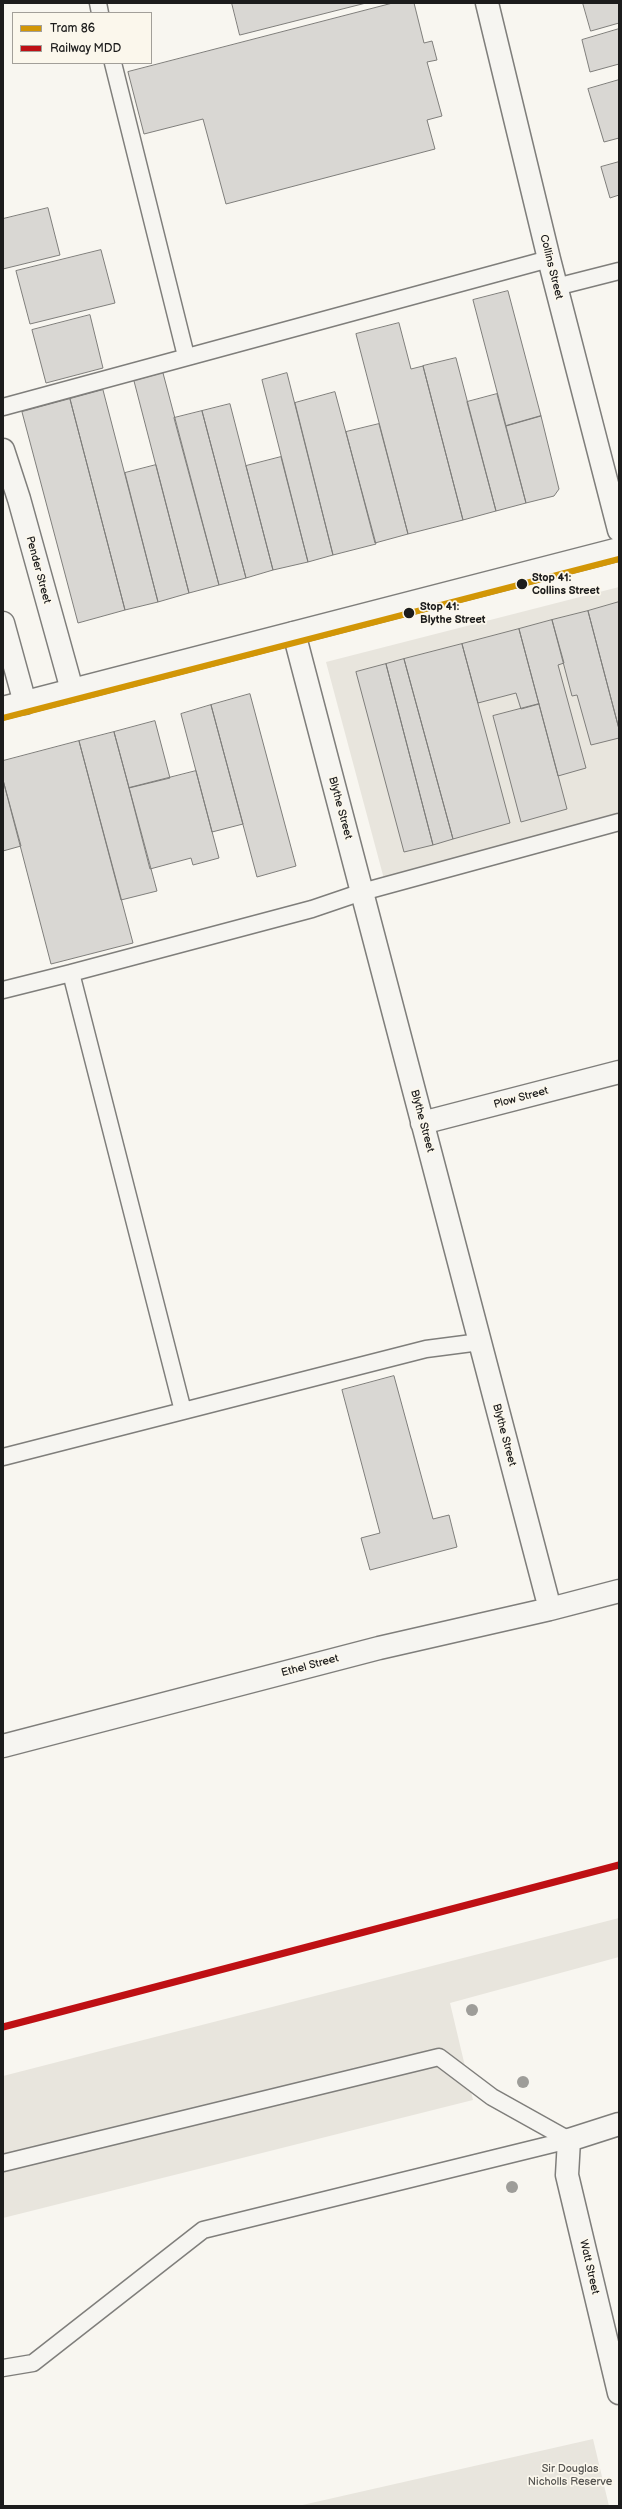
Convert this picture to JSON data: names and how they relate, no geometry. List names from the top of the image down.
{
  "streets": {
    "street": [
      "Collins Street",
      "Pender Street",
      "Blythe Street",
      "Plow Street",
      "Ethel Street",
      "Watt Street"
    ]
  },
  "crossings": [
    ["Blythe Street", "Plow Street"],
    ["Blythe Street", "Ethel Street"]
  ],
  "parks": ["Sir Douglas Nicholls Reserve"],
  "places": ["Stop 41: Collins Street", "Stop 41: Blythe Street"],
  "lines": ["tram line 86", "rail line MDD"],
  "legend": ["Tram 86", "Railway MDD"]
}
